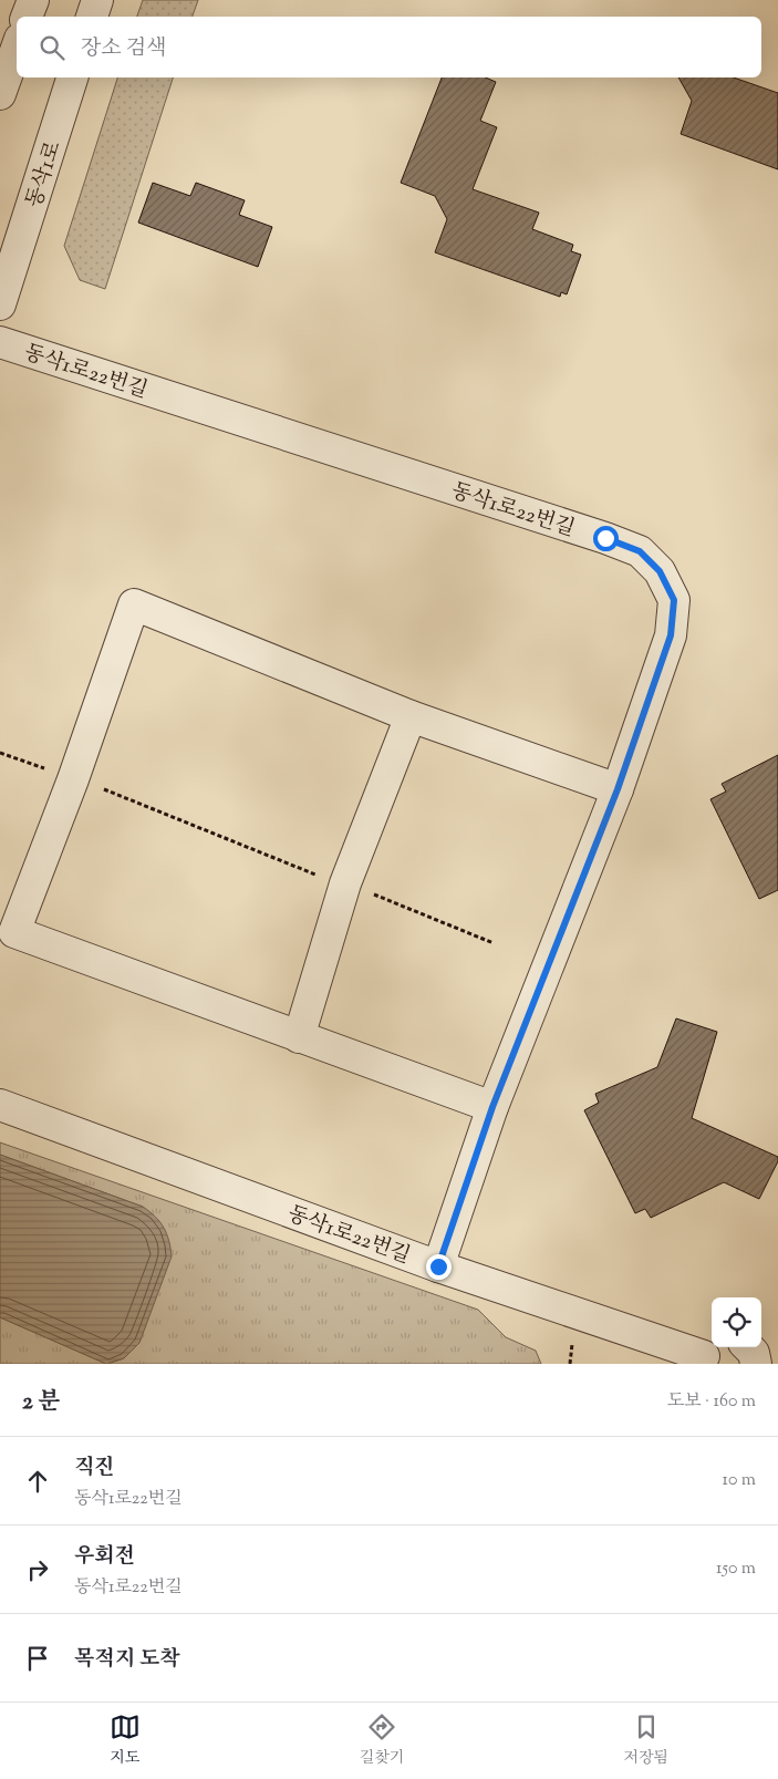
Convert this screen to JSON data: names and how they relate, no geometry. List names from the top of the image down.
{
  "streets": {
    "street": ["동삭1로", "동삭1로22번길"]
  },
  "page": {
    "search": "장소 검색",
    "heading": ["2 분", "도보 · 160 m"],
    "list": [
      ["직진", "동삭1로22번길", "10 m"],
      ["우회전", "동삭1로22번길", "150 m"],
      "목적지 도착"
    ],
    "nav": ["지도", "길찾기", "저장됨"]
  }
}
